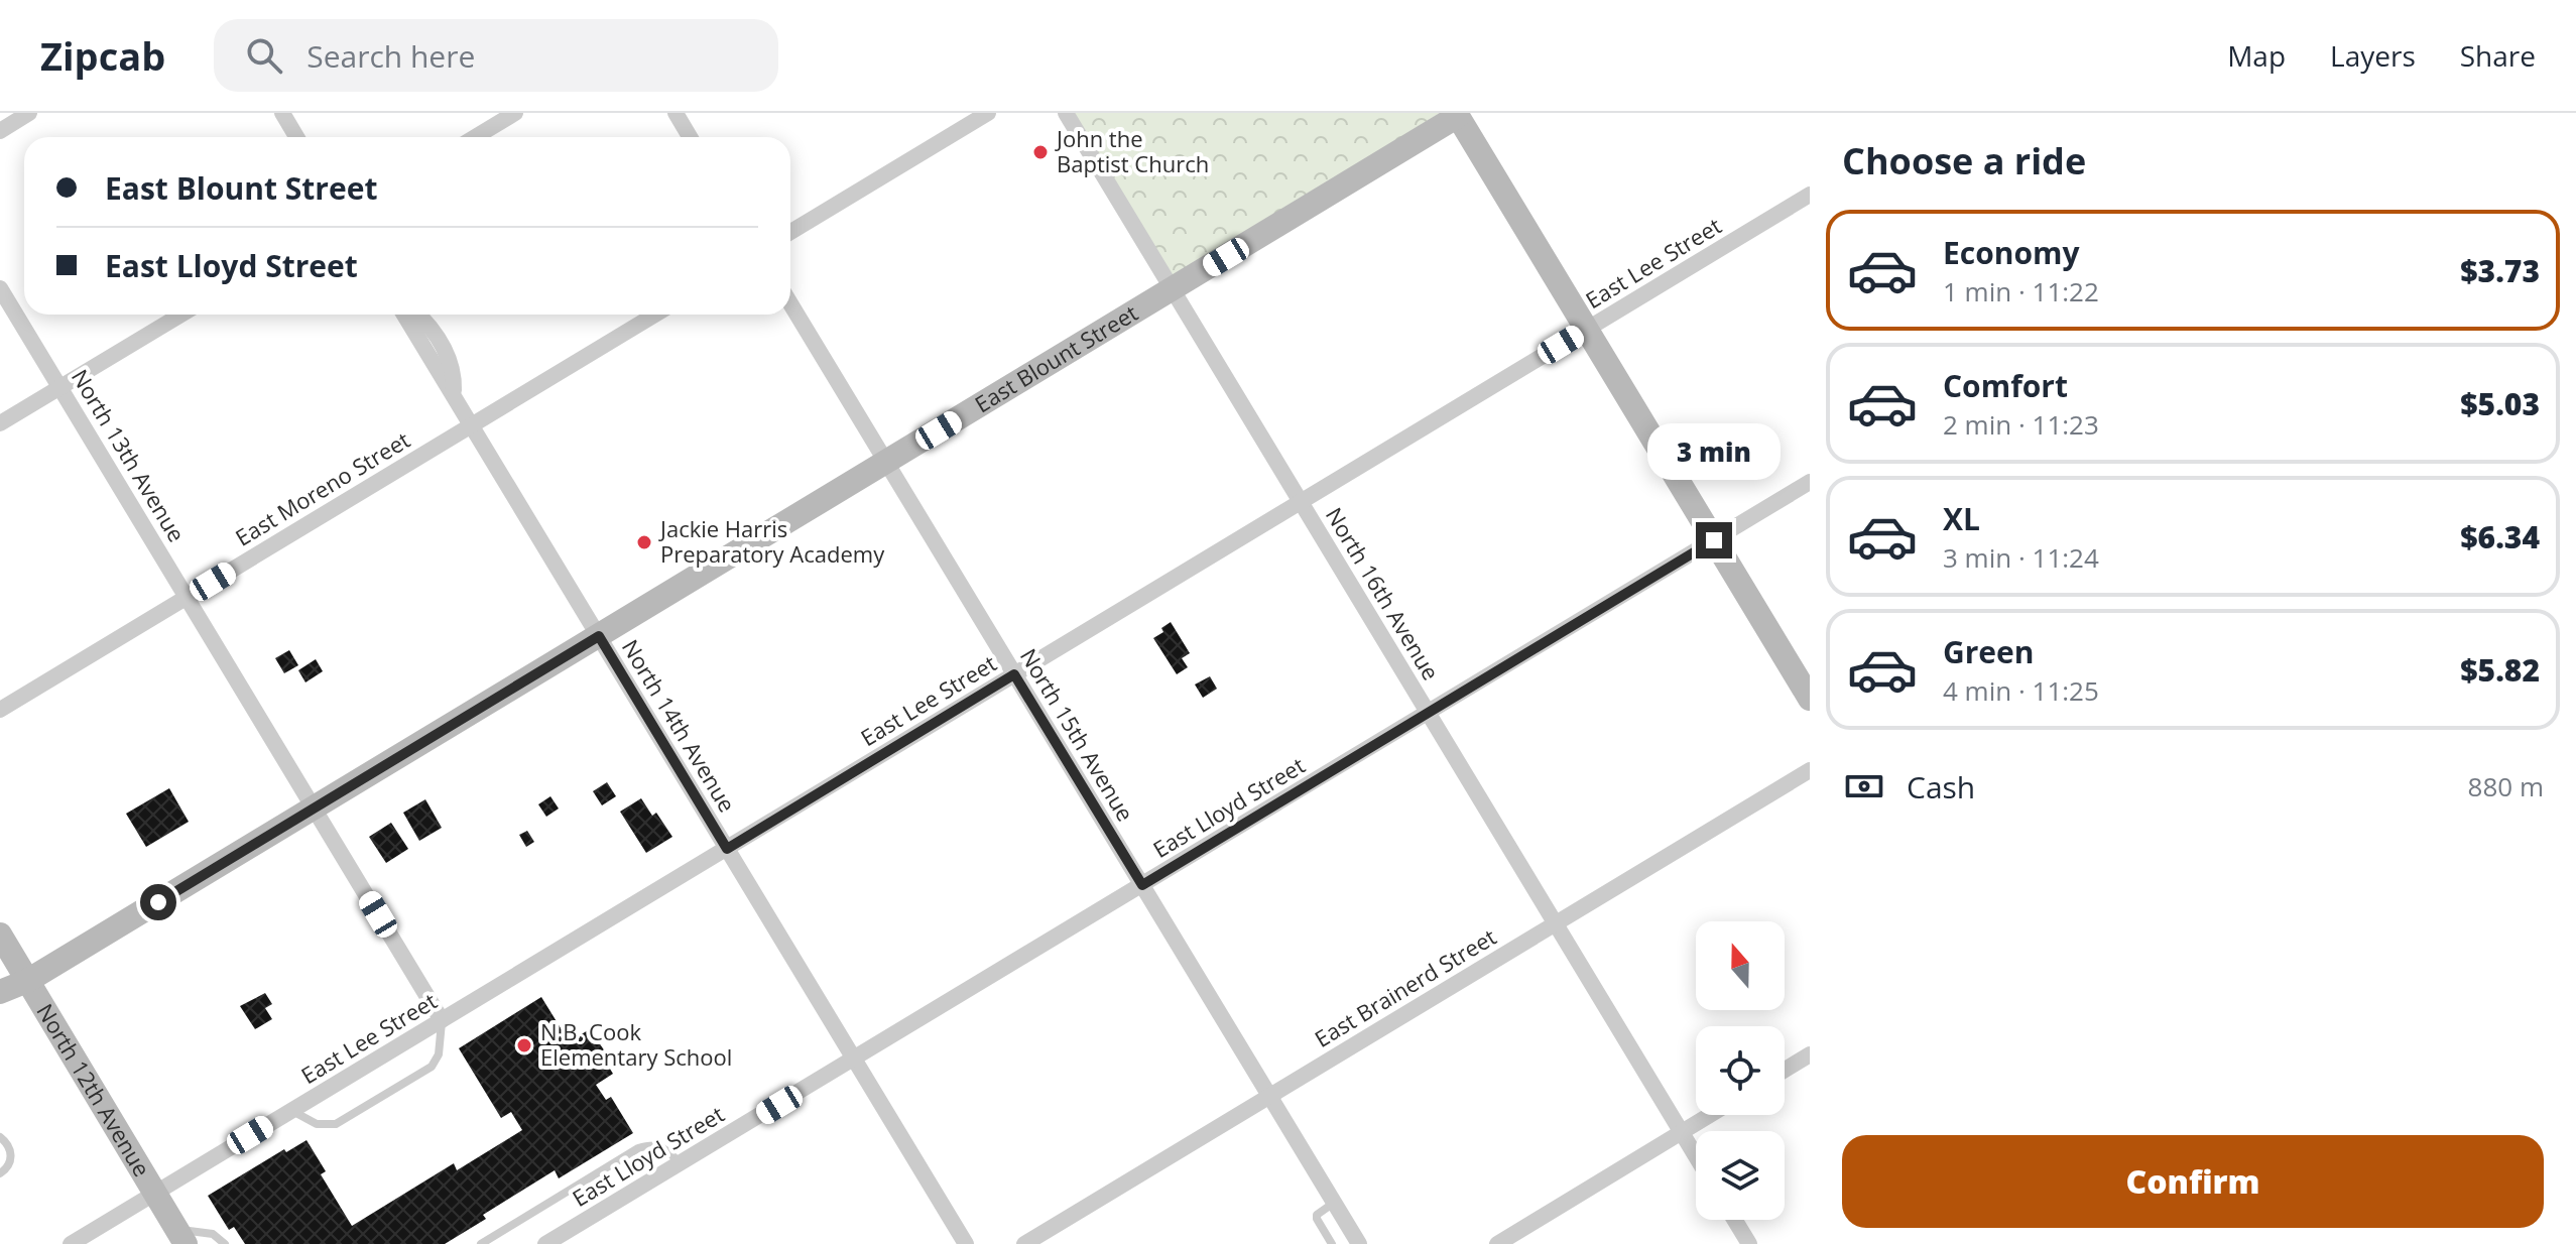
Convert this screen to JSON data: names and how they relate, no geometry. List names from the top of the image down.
{
  "streets": {
    "street": [
      "East Lee Street",
      "East Blount Street",
      "North 13th Avenue",
      "East Moreno Street",
      "North 16th Avenue",
      "North 14th Avenue",
      "North 15th Avenue",
      "East Lloyd Street",
      "East Brainerd Street",
      "North 12th Avenue"
    ]
  },
  "crossings": [
    ["East Lee Street", "North 13th Avenue"],
    ["East Lee Street", "North 16th Avenue"],
    ["East Lee Street", "North 14th Avenue"],
    ["East Lee Street", "North 15th Avenue"],
    ["East Lee Street", "North 12th Avenue"],
    ["East Blount Street", "North 13th Avenue"],
    ["East Blount Street", "North 16th Avenue"],
    ["East Blount Street", "North 14th Avenue"],
    ["East Blount Street", "North 15th Avenue"],
    ["East Blount Street", "North 12th Avenue"],
    ["North 13th Avenue", "East Moreno Street"],
    ["East Moreno Street", "North 14th Avenue"],
    ["North 16th Avenue", "East Lloyd Street"],
    ["North 16th Avenue", "East Brainerd Street"],
    ["North 14th Avenue", "East Lloyd Street"],
    ["North 15th Avenue", "East Lloyd Street"],
    ["North 15th Avenue", "East Brainerd Street"]
  ],
  "places": ["John the Baptist Church", "Jackie Harris Preparatory Academy", "N.B. Cook Elementary School"],
  "north": "top",
  "page": {
    "header": "Zipcab",
    "search": "Search here",
    "nav": ["Map", "Layers", "Share"],
    "heading": "Choose a ride",
    "banner": ["East Blount Street", "East Lloyd Street"],
    "list": [
      {
        "name": "Economy",
        "note": "1 min · 11:22",
        "value": "$3.73"
      },
      {
        "name": "Comfort",
        "note": "2 min · 11:23",
        "value": "$5.03"
      },
      {
        "name": "XL",
        "note": "3 min · 11:24",
        "value": "$6.34"
      },
      {
        "name": "Green",
        "note": "4 min · 11:25",
        "value": "$5.82"
      }
    ],
    "bubble": "3 min",
    "pay": ["Cash", "880 m"],
    "buttons": "Confirm"
  }
}
